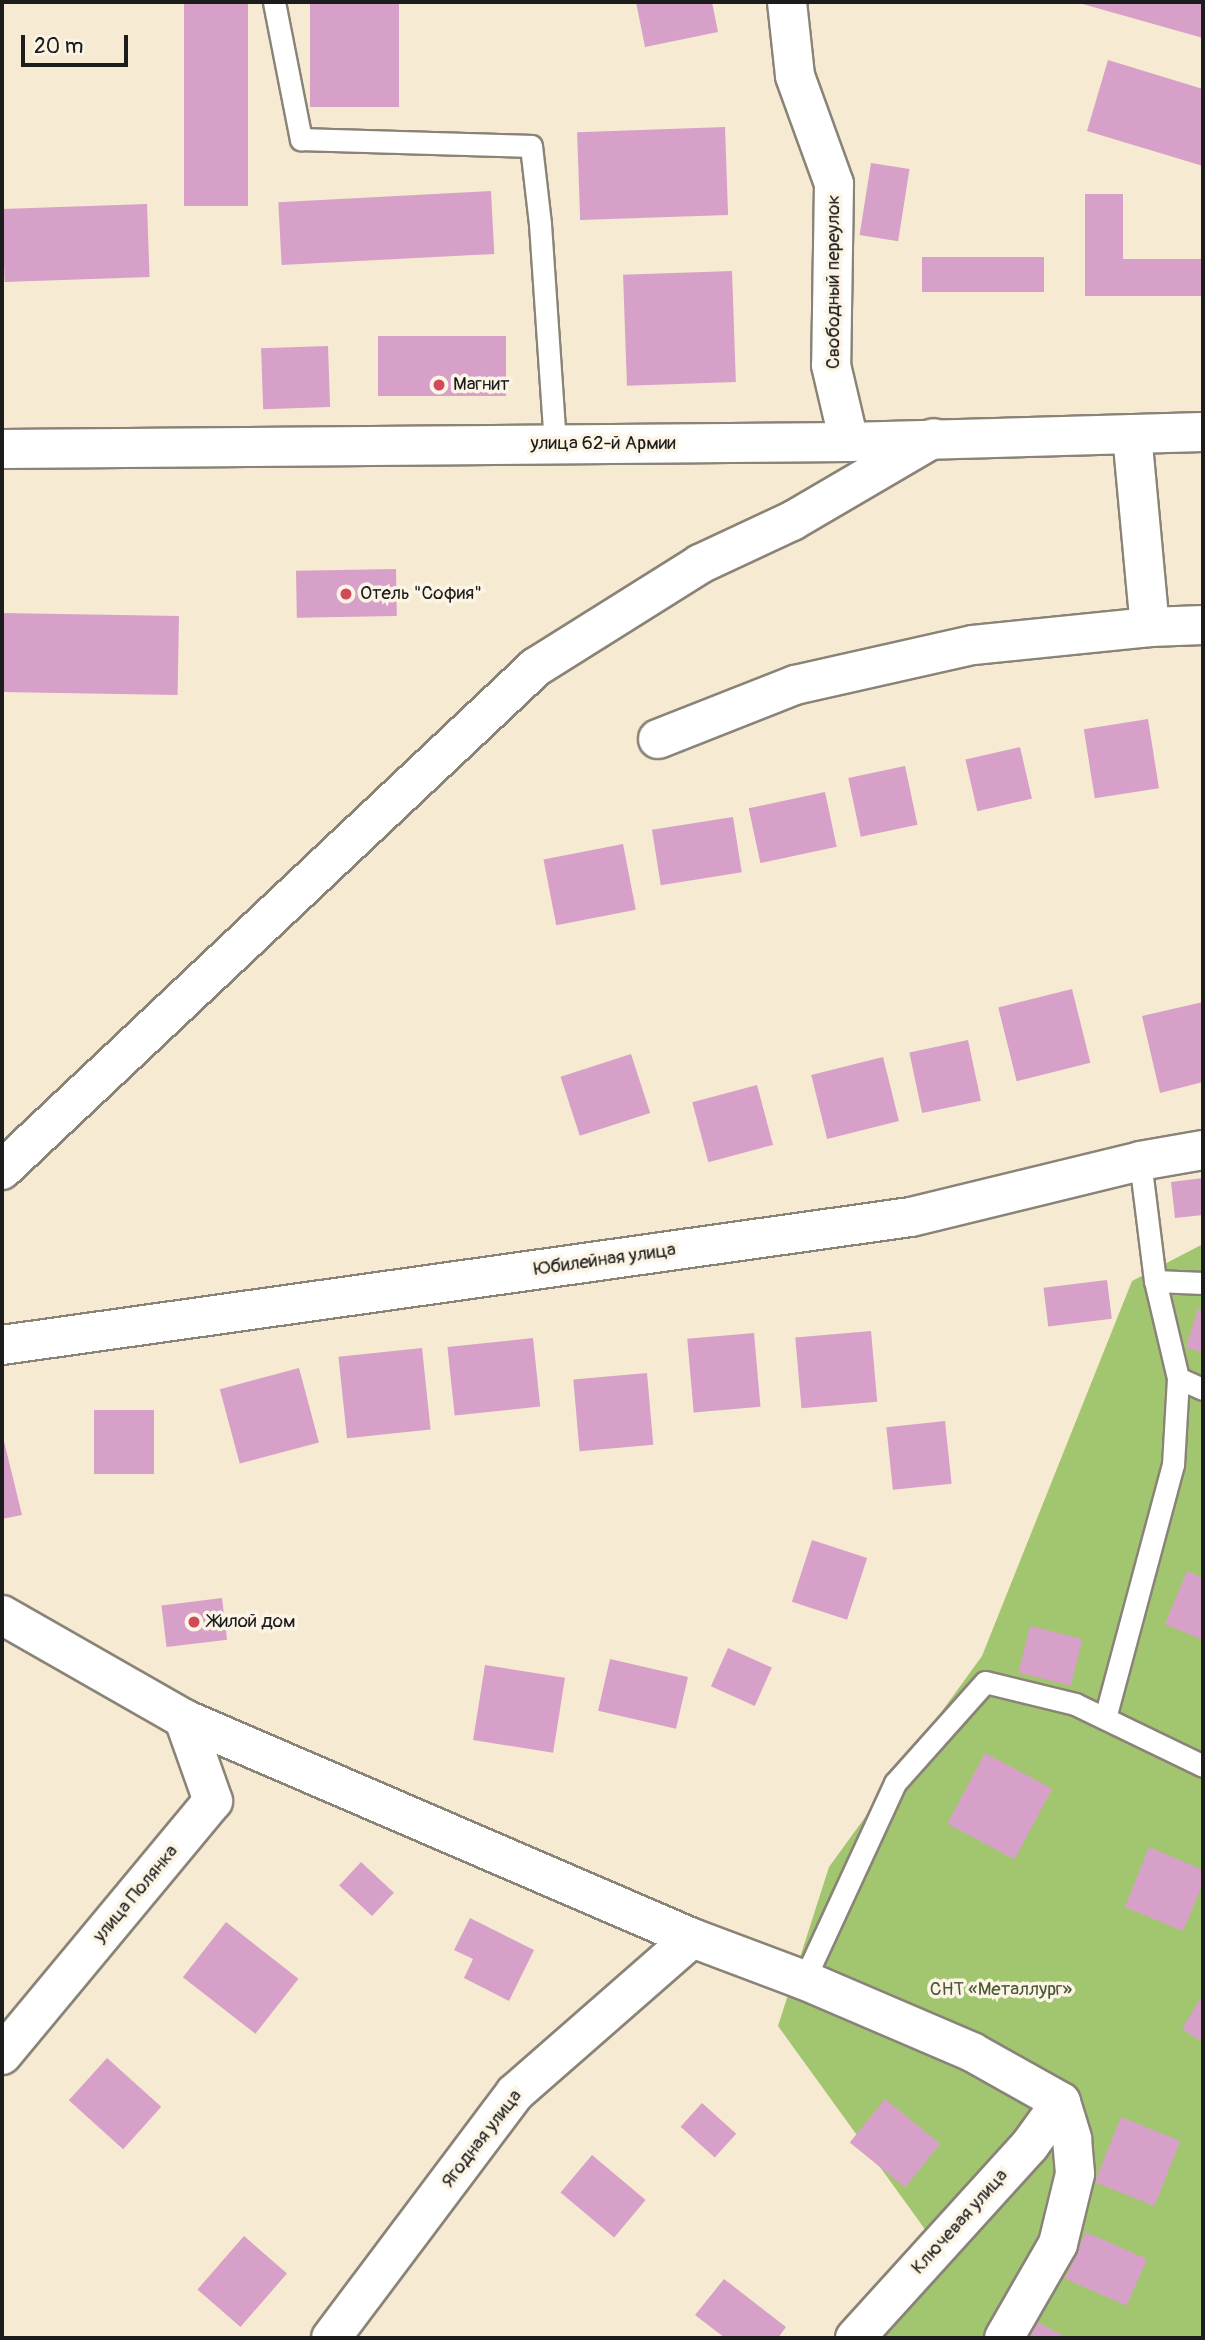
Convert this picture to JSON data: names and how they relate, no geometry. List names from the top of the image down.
{
  "streets": {
    "street": [
      "Свободный переулок",
      "улица 62-й Армии",
      "Юбилейная улица",
      "улица Полянка",
      "Ягодная улица",
      "Ключевая улица"
    ]
  },
  "crossings": [
    ["Свободный переулок", "улица 62-й Армии"]
  ],
  "parks": ["СНТ «Металлург»"],
  "places": ["Магнит", "Отель \"София\"", "Жилой дом"],
  "scale_bar": "20 m"
}
